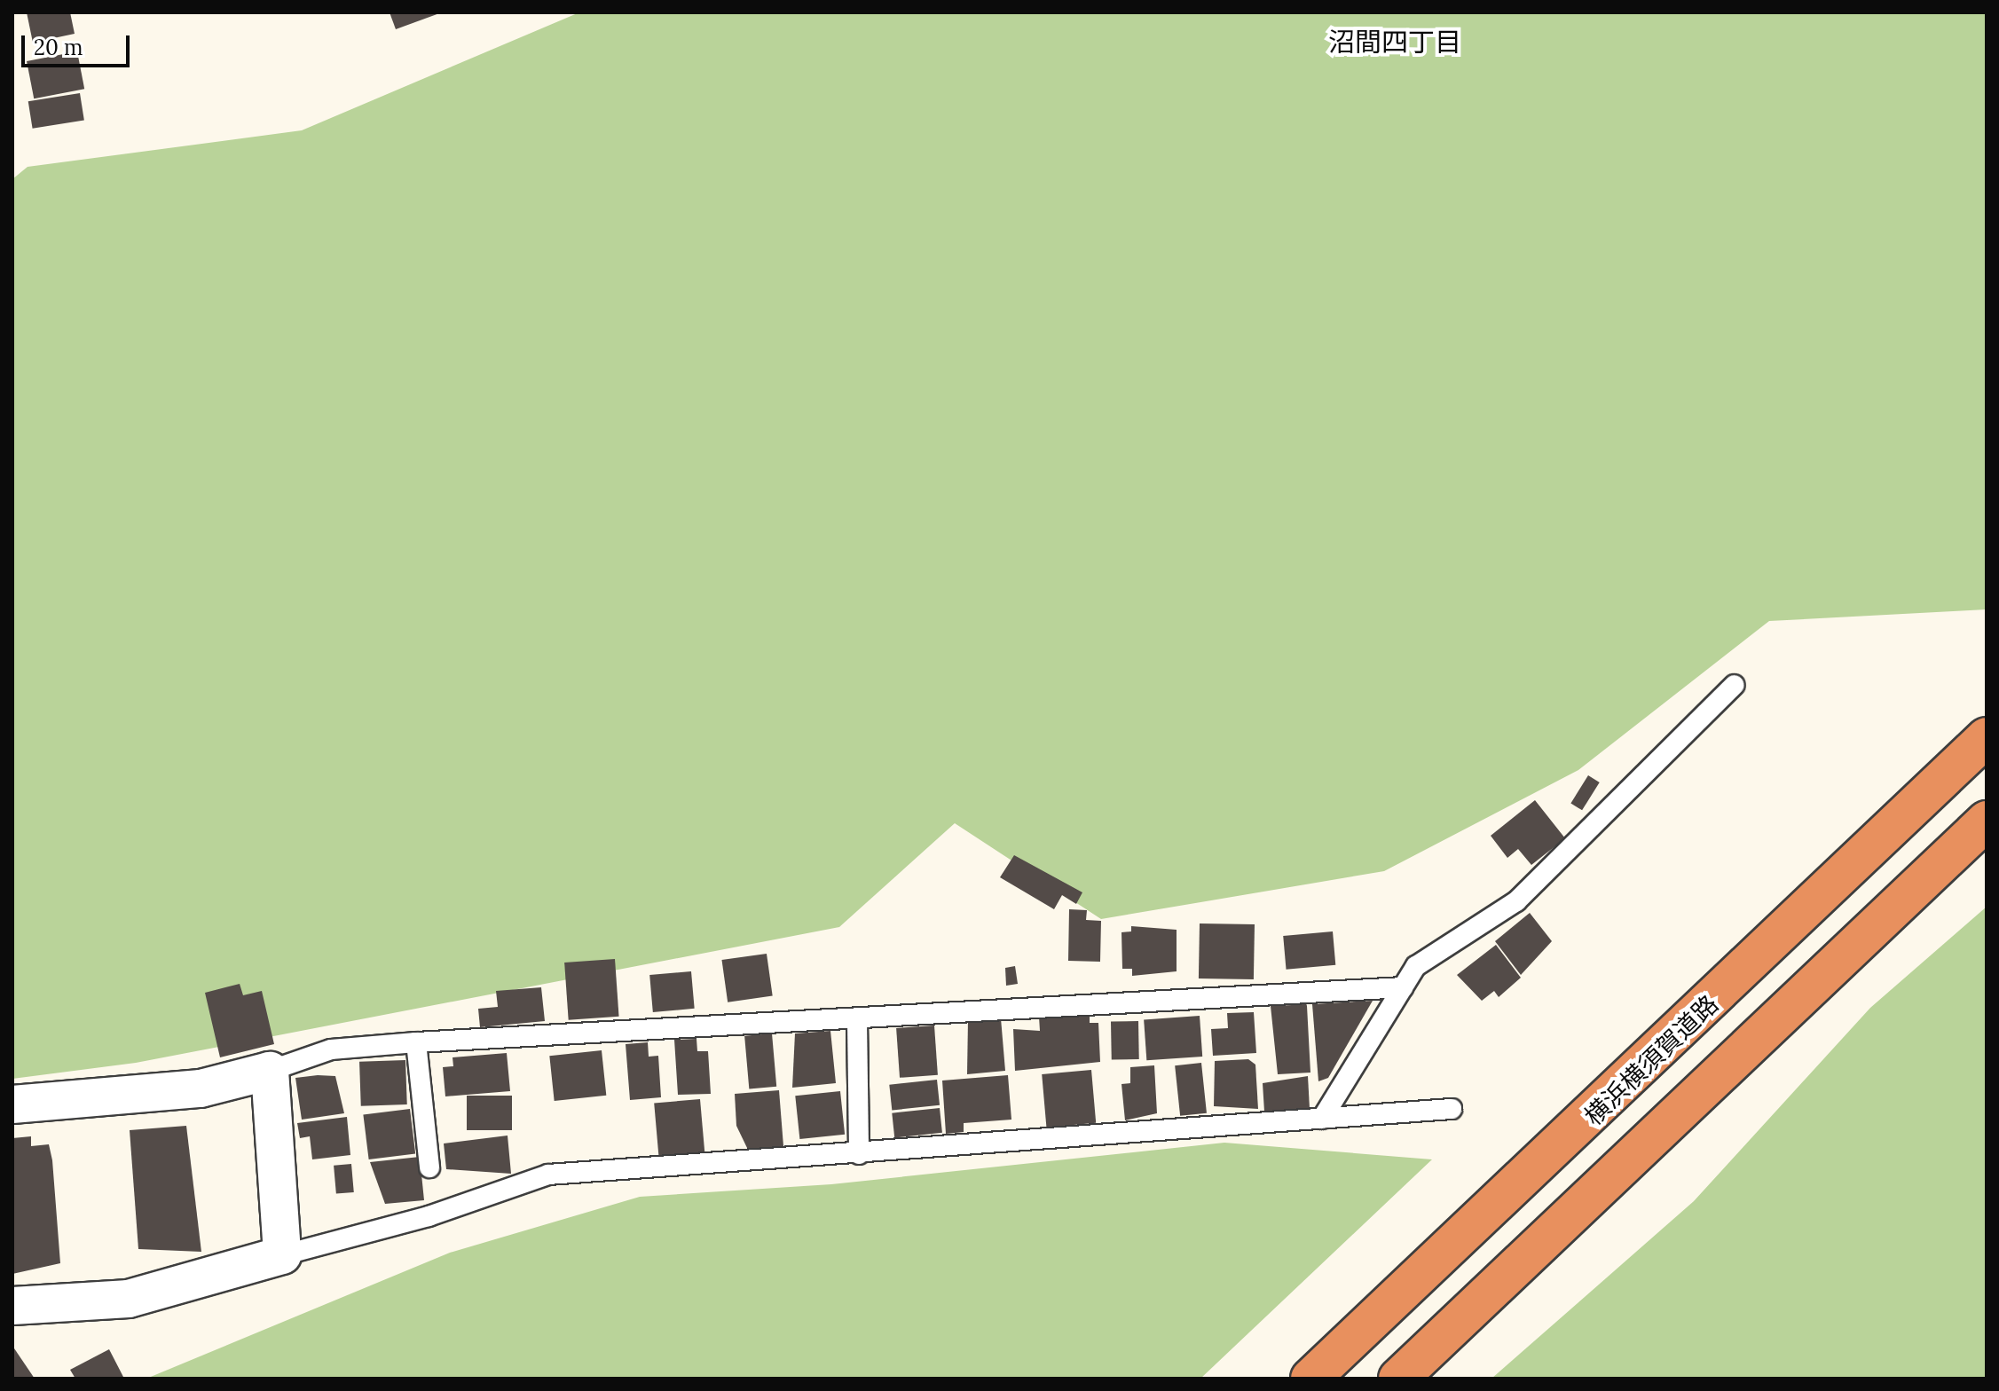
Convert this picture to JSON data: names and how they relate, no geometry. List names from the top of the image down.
{
  "streets": {
    "highway": ["横浜横須賀道路"]
  },
  "districts": ["沼間四丁目"],
  "scale_bar": "20 m"
}
